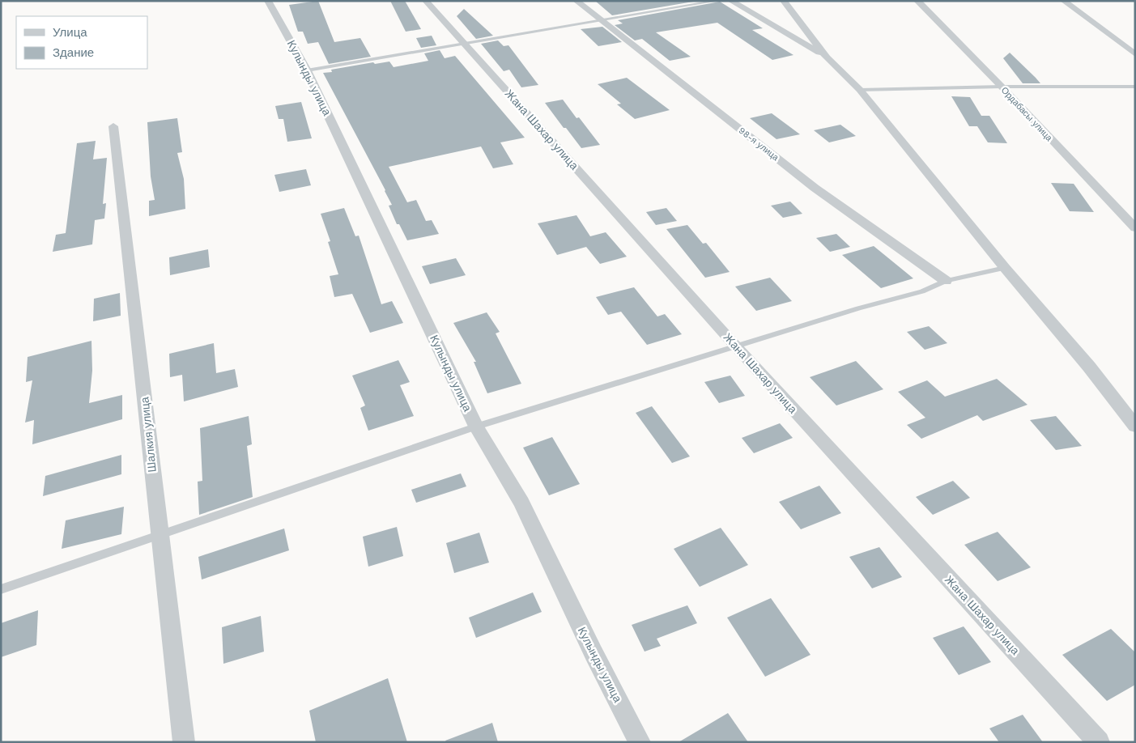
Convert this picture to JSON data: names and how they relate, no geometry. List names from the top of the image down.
{
  "streets": {
    "street": [
      "Кулынды улица",
      "Ордабасы улица",
      "Жана Шахар улица",
      "98-я улица",
      "Шалкия улица"
    ]
  },
  "legend": ["Улица", "Здание"]
}
